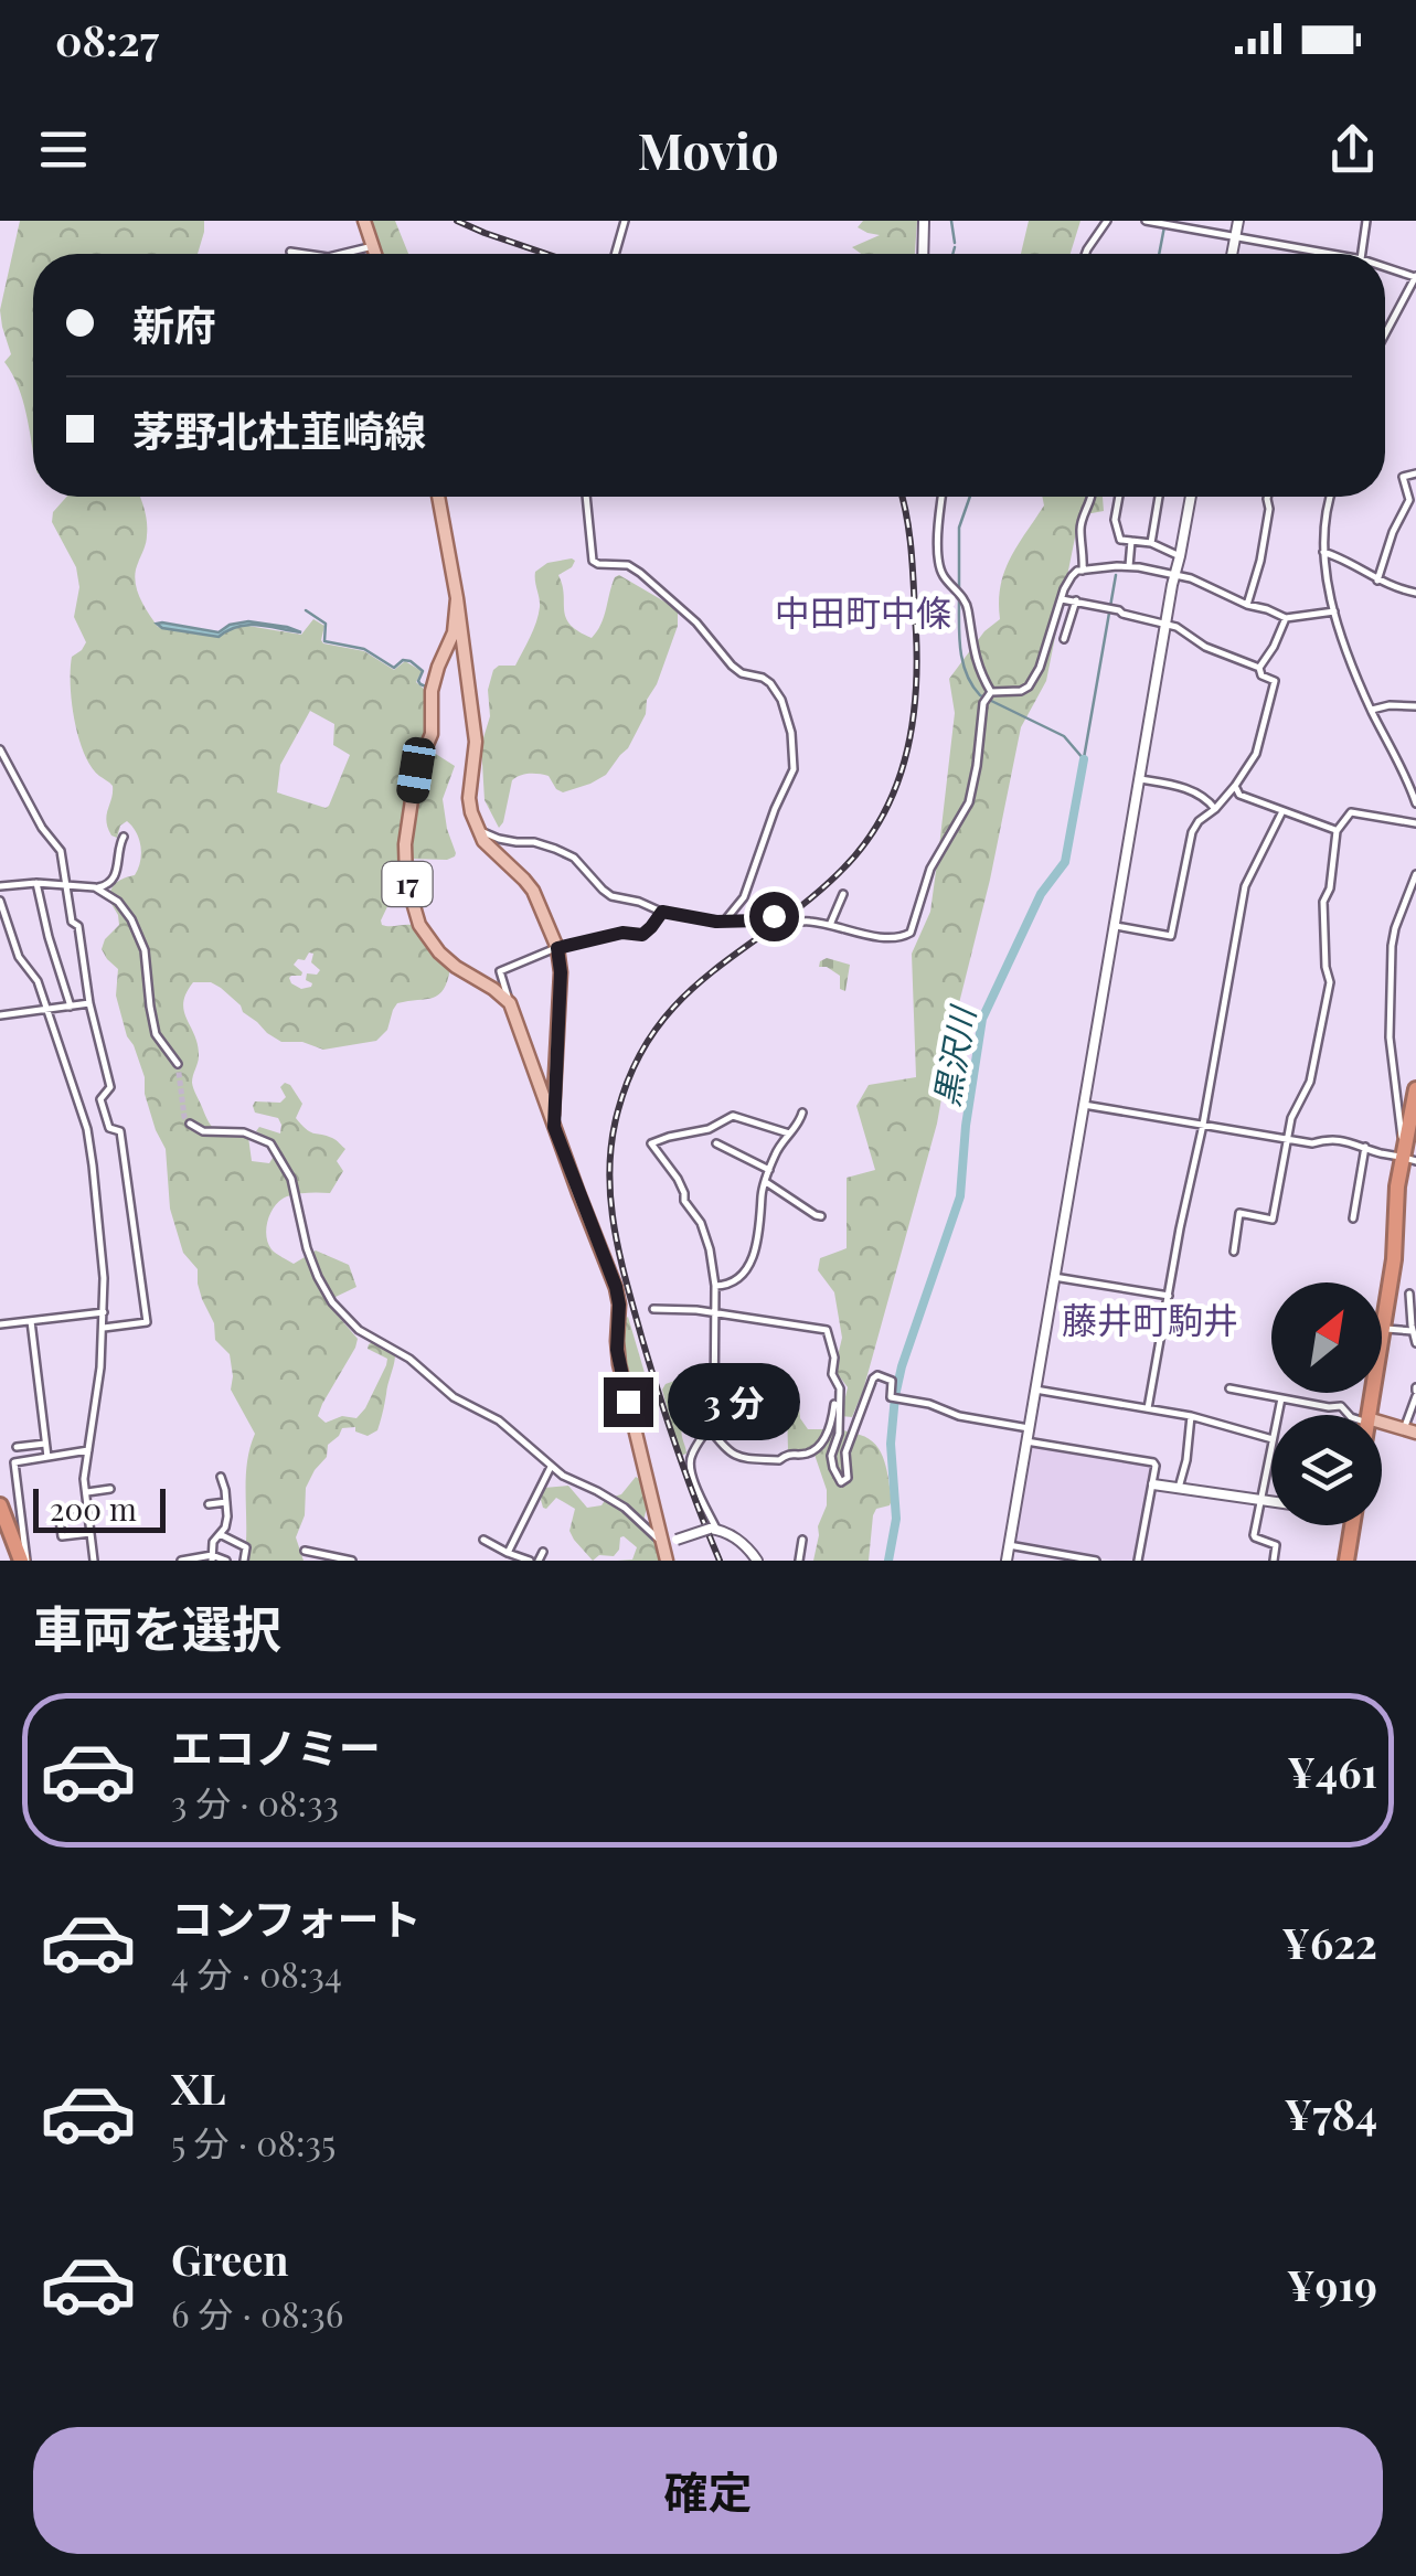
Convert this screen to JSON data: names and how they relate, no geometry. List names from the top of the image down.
{
  "streets": {
    "main road": ["17"]
  },
  "districts": ["中田町中條", "藤井町駒井"],
  "water": ["黒沢川"],
  "scale_bar": "200 m",
  "north": "top right",
  "page": {
    "status": "08:27",
    "header": "Movio",
    "banner": ["新府", "茅野北杜韮崎線"],
    "bubble": "3 分",
    "scale": "200 m",
    "heading": "車両を選択",
    "list": [
      {
        "name": "エコノミー",
        "note": "3 分 · 08:33",
        "value": "¥461"
      },
      {
        "name": "コンフォート",
        "note": "4 分 · 08:34",
        "value": "¥622"
      },
      {
        "name": "XL",
        "note": "5 分 · 08:35",
        "value": "¥784"
      },
      {
        "name": "Green",
        "note": "6 分 · 08:36",
        "value": "¥919"
      }
    ],
    "buttons": "確定"
  }
}
